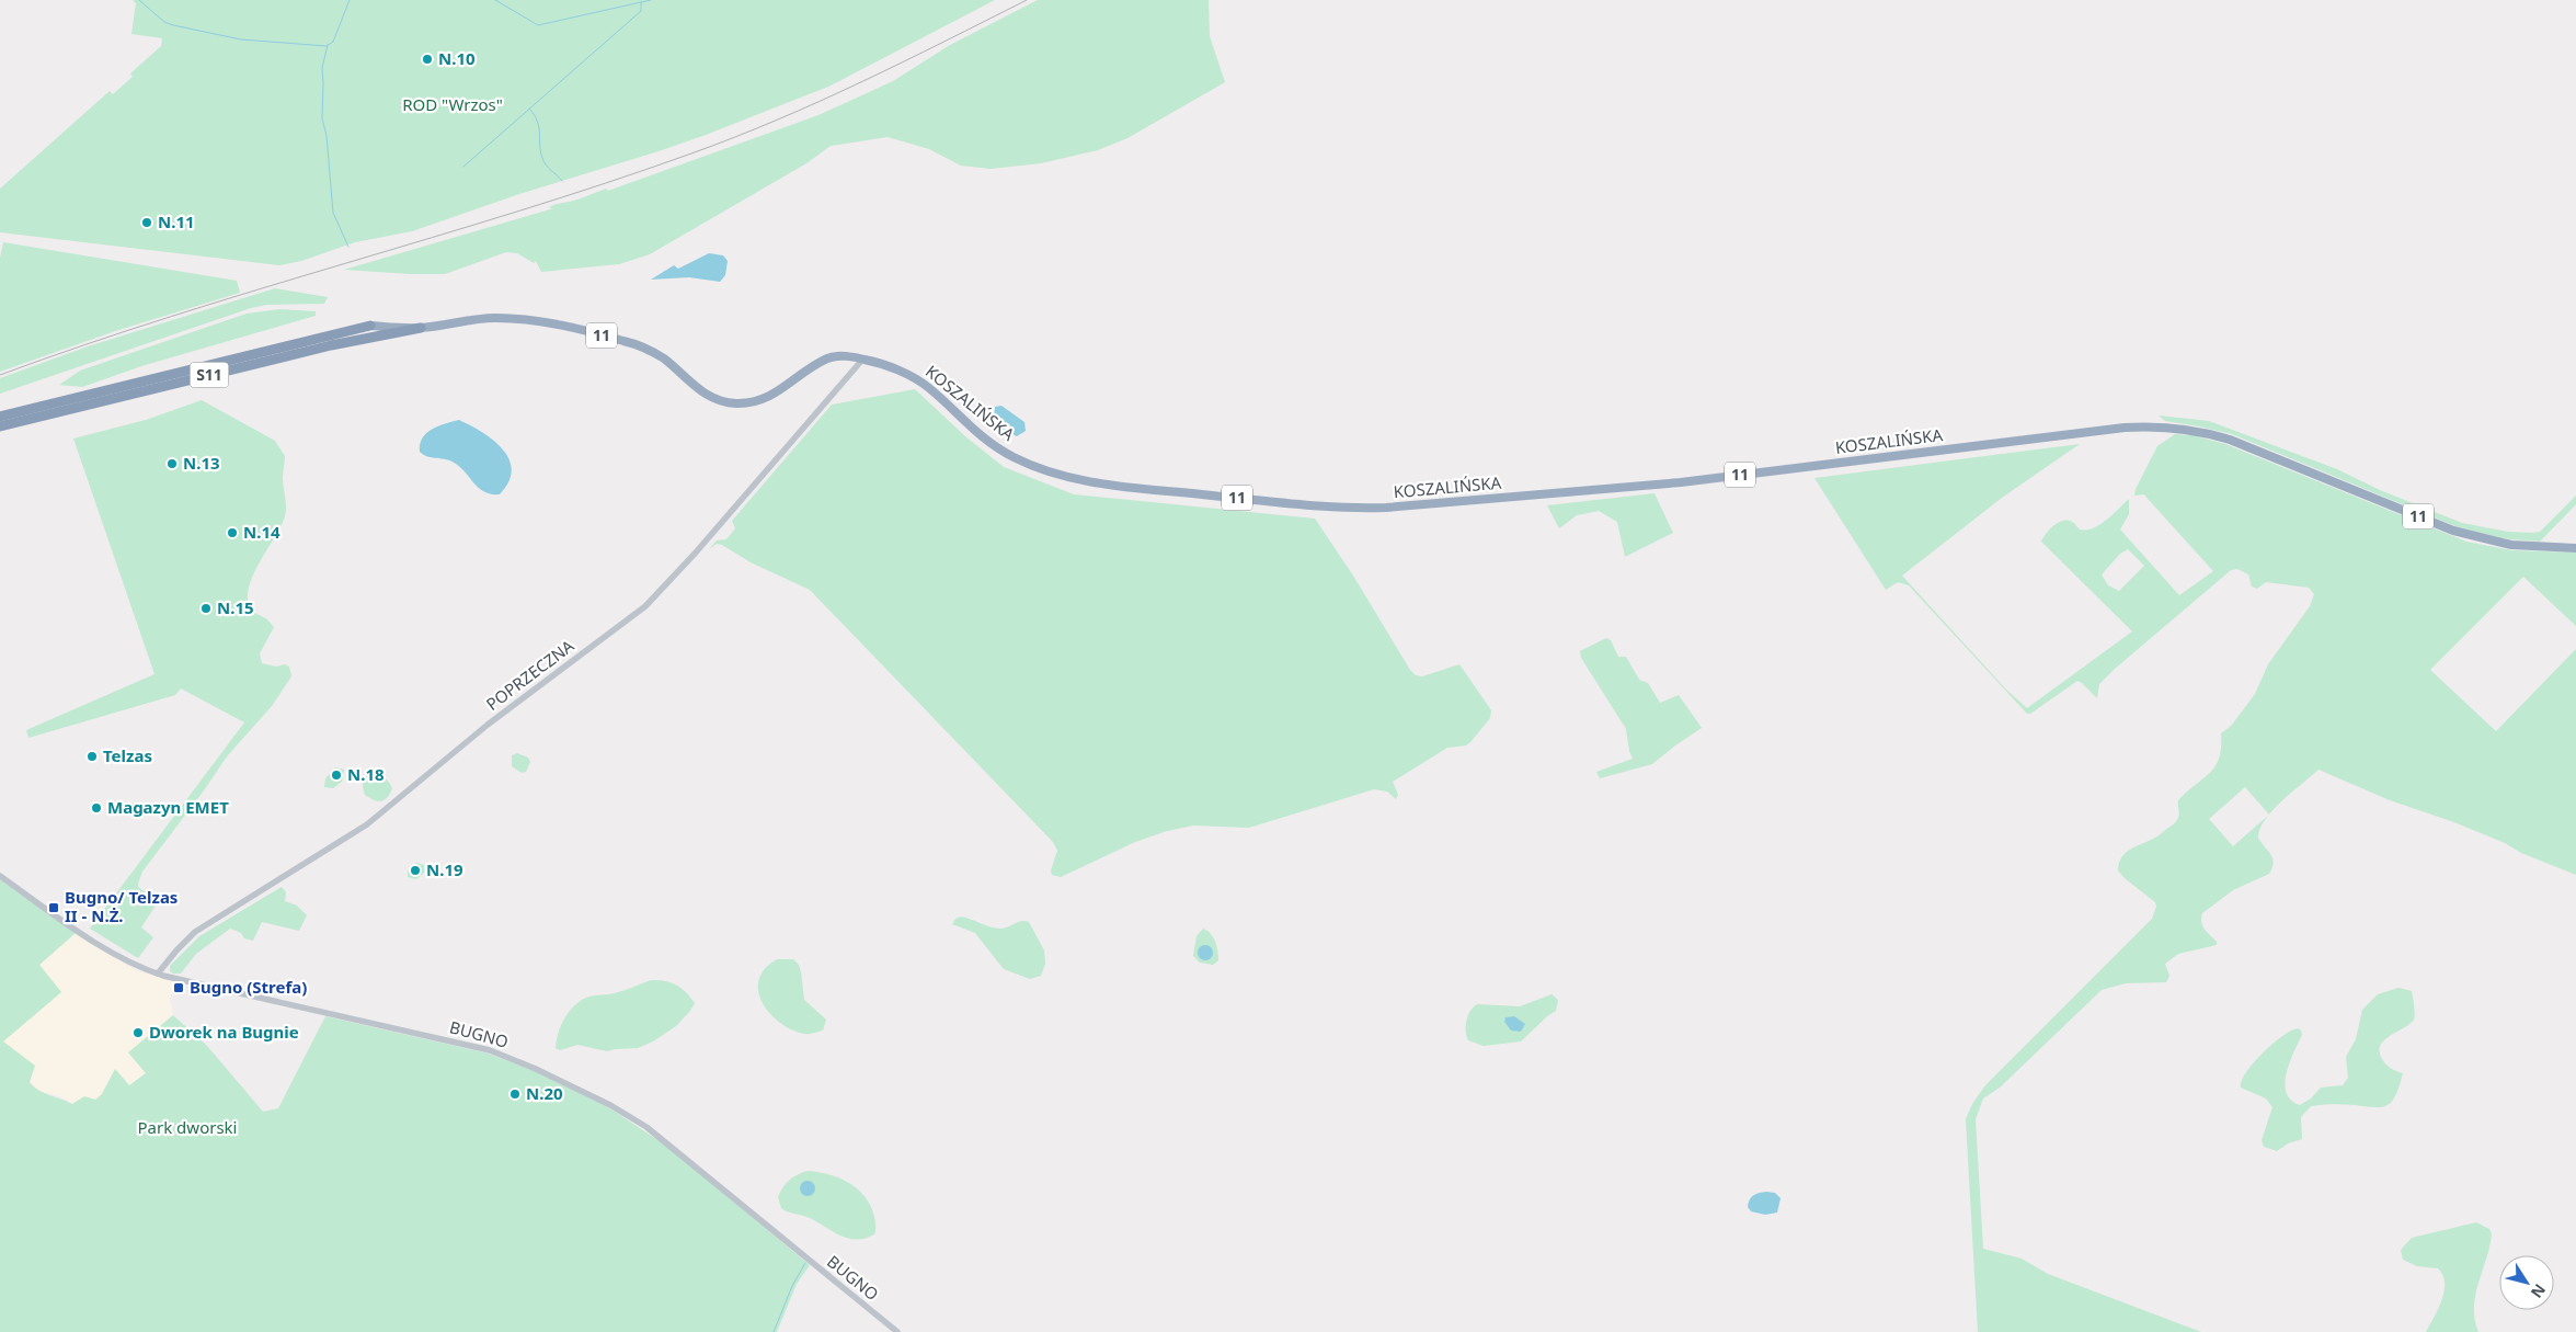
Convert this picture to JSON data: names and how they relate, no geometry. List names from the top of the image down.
{
  "streets": {
    "highway": ["11", "S11", "KOSZALIŃSKA"],
    "street": ["POPRZECZNA", "BUGNO"]
  },
  "crossings": [
    ["11", "S11"],
    ["11", "KOSZALIŃSKA"],
    ["11", "POPRZECZNA"],
    ["KOSZALIŃSKA", "POPRZECZNA"],
    ["POPRZECZNA", "BUGNO"]
  ],
  "parks": ["ROD \"Wrzos\"", "Park dworski"],
  "places": {
    "other": [
      "N.10",
      "N.11",
      "N.13",
      "N.14",
      "N.15",
      "Telzas",
      "N.18",
      "Magazyn EMET",
      "N.19",
      "Dworek na Bugnie",
      "N.20"
    ],
    "transit": ["Bugno/ Telzas II - N.Ż.", "Bugno (Strefa)"]
  },
  "north": "bottom right"
}
